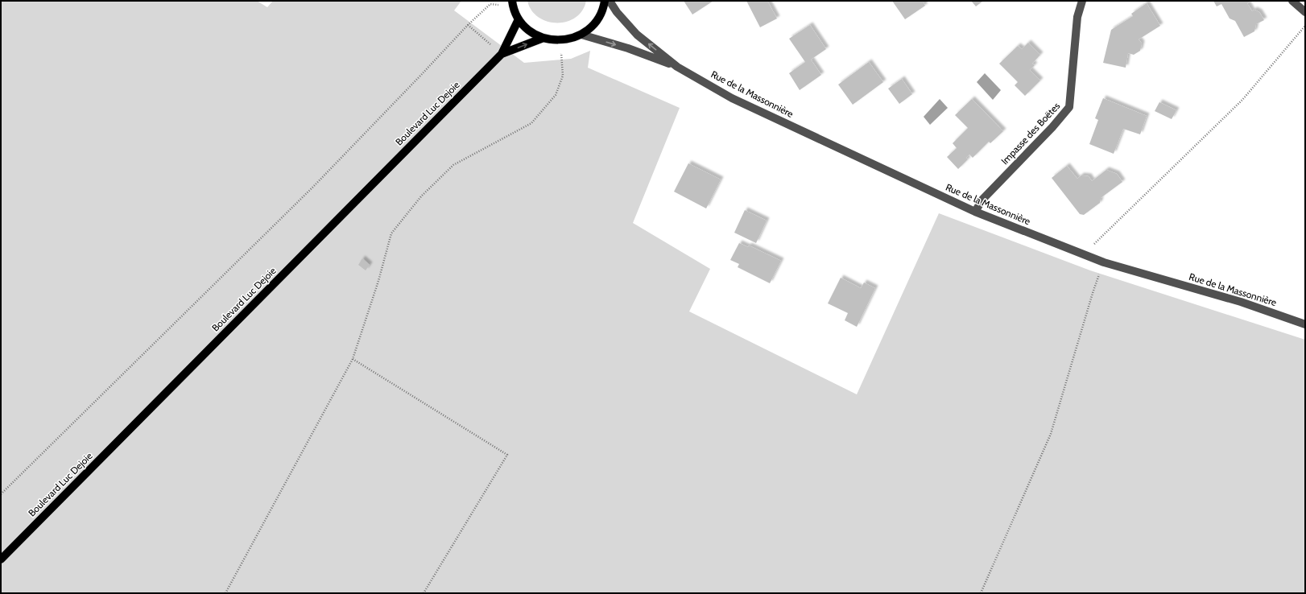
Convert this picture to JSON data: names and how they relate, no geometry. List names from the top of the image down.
{
  "streets": {
    "main road": ["Boulevard Luc Dejoie"],
    "street": ["Rue de la Massonnière", "Impasse des Boëtes"]
  },
  "crossings": [
    ["Rue de la Massonnière", "Impasse des Boëtes"]
  ]
}
